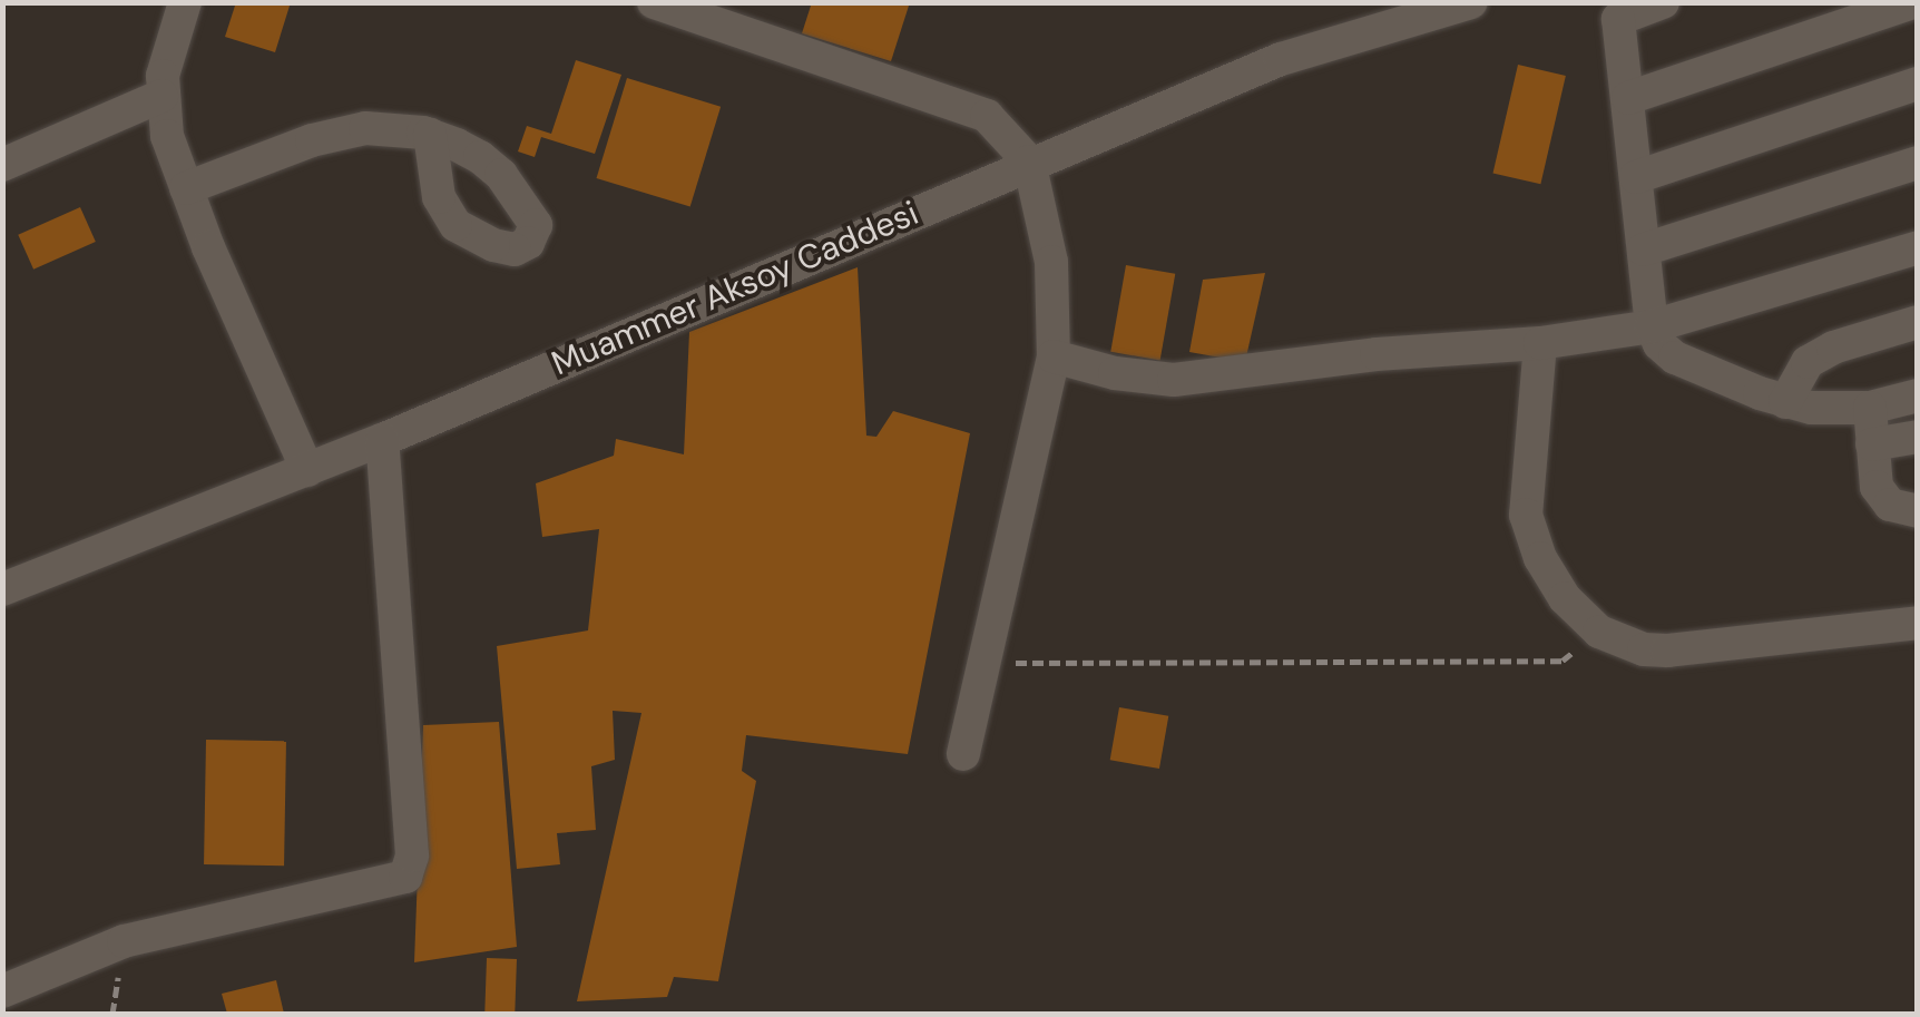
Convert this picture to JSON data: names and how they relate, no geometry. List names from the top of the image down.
{
  "streets": {
    "street": ["Muammer Aksoy Caddesi"]
  }
}
